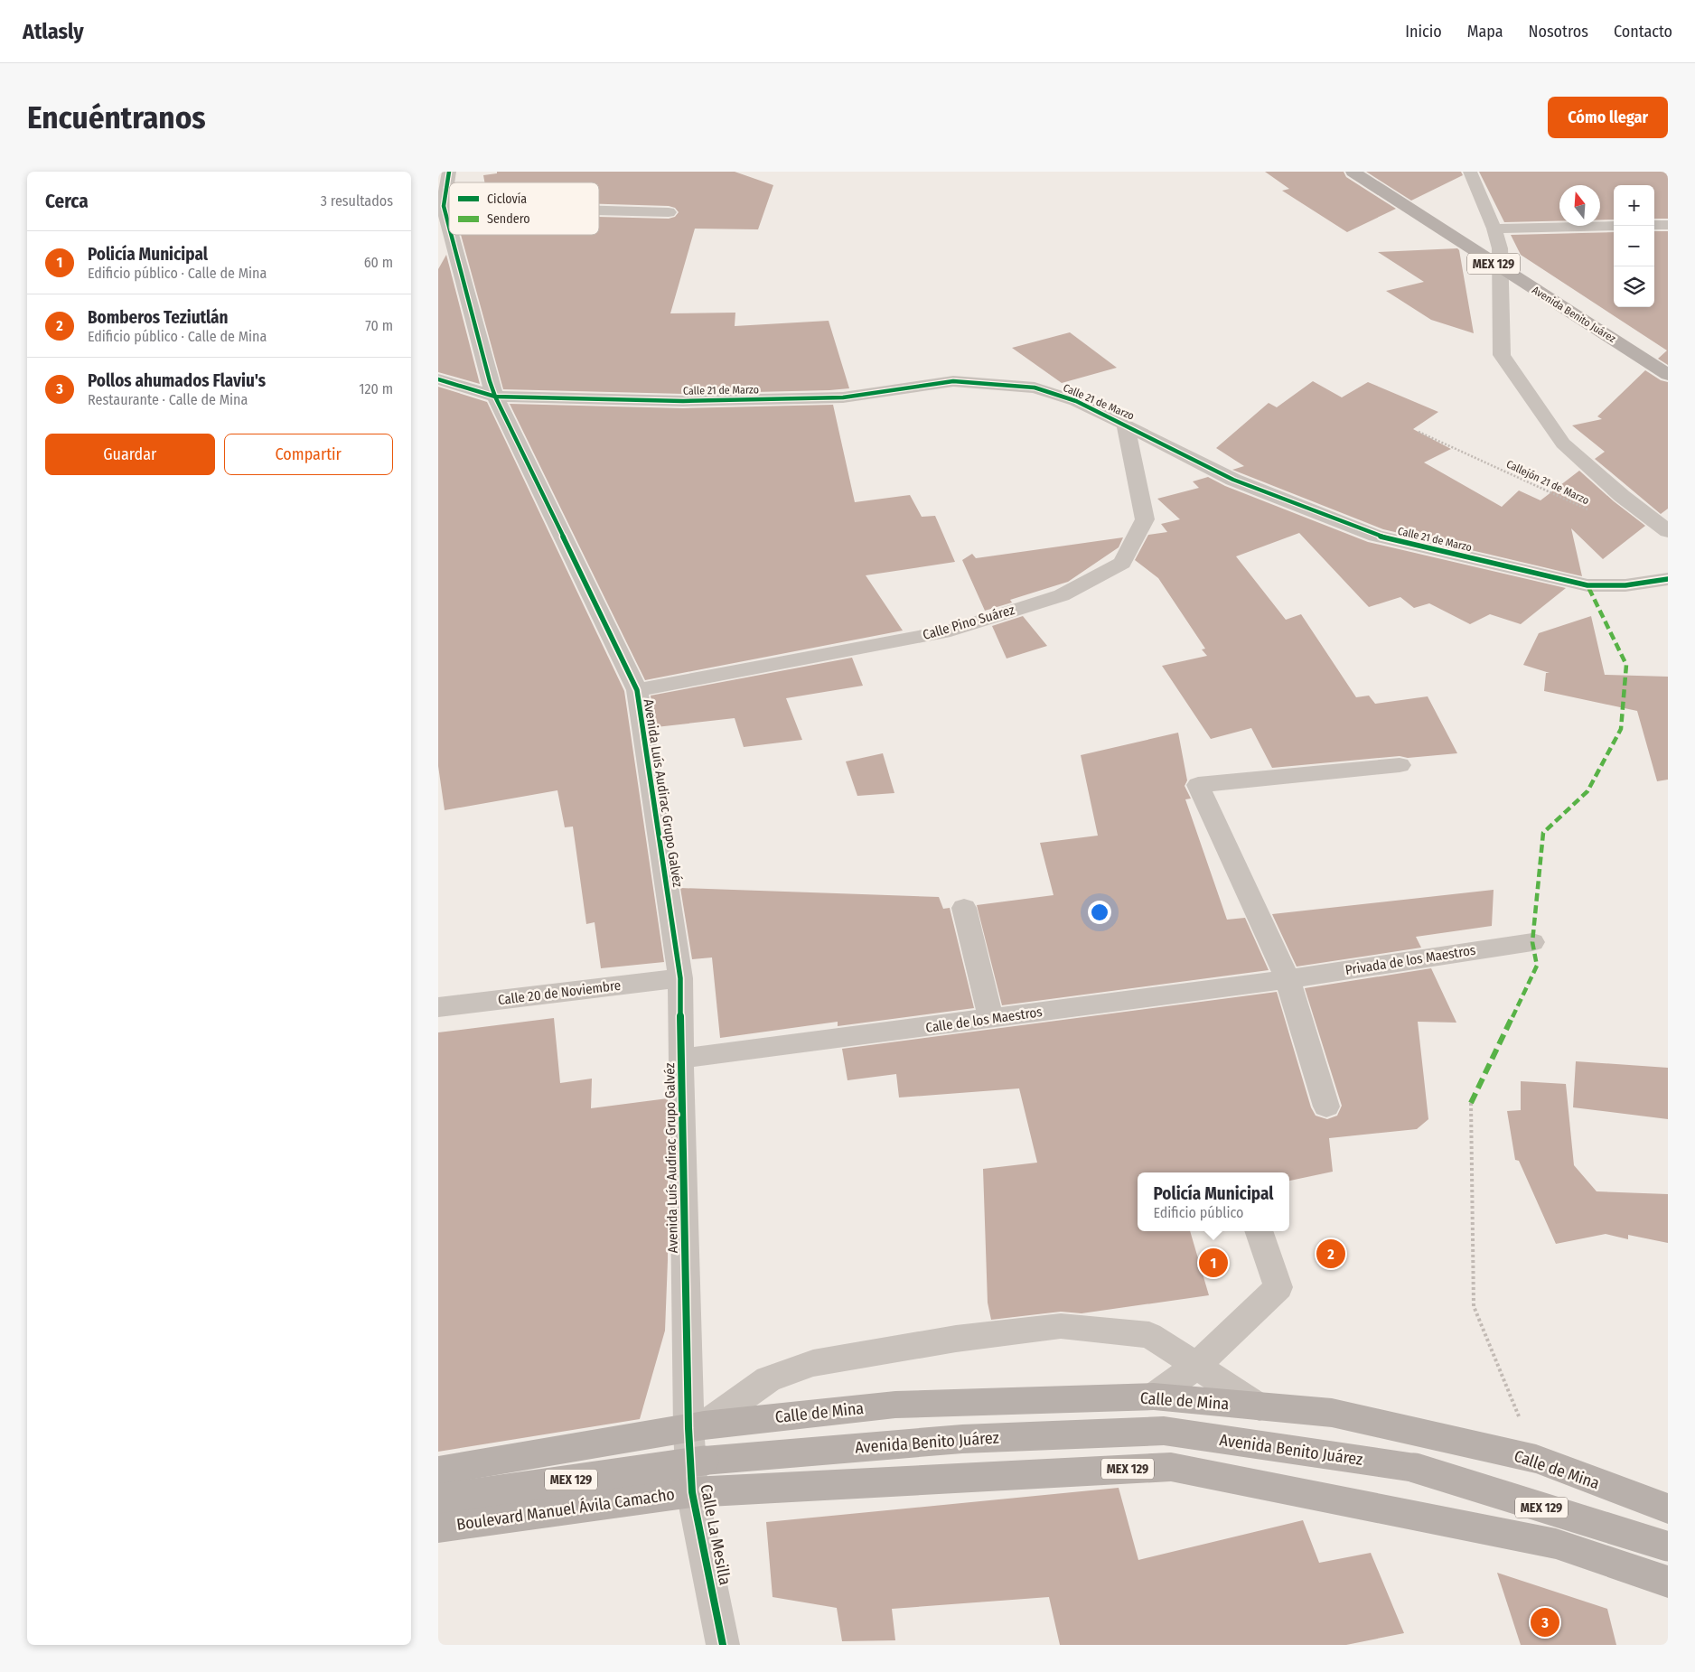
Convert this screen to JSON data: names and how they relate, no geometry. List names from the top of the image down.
{
  "streets": {
    "main road": [
      "MEX 129",
      "Avenida Benito Juárez",
      "Calle de Mina",
      "Boulevard Manuel Ávila Camacho"
    ],
    "street": [
      "Calle 21 de Marzo",
      "Calle Pino Suárez",
      "Avenida Luís Audirac Grupo Galvéz",
      "Privada de los Maestros",
      "Calle 20 de Noviembre",
      "Calle de los Maestros",
      "Calle La Mesilla"
    ],
    "path": ["Callejón 21 de Marzo"]
  },
  "crossings": [
    ["MEX 129", "Avenida Luís Audirac Grupo Galvéz"],
    ["MEX 129", "Calle de Mina"],
    ["MEX 129", "Boulevard Manuel Ávila Camacho"],
    ["MEX 129", "Calle La Mesilla"],
    ["Calle 21 de Marzo", "Calle Pino Suárez"],
    ["Calle 21 de Marzo", "Avenida Luís Audirac Grupo Galvéz"],
    ["Calle Pino Suárez", "Avenida Luís Audirac Grupo Galvéz"],
    ["Avenida Luís Audirac Grupo Galvéz", "Calle 20 de Noviembre"],
    ["Avenida Luís Audirac Grupo Galvéz", "Calle de los Maestros"],
    ["Avenida Luís Audirac Grupo Galvéz", "Calle de Mina"],
    ["Avenida Luís Audirac Grupo Galvéz", "Calle La Mesilla"],
    ["Privada de los Maestros", "Calle de los Maestros"],
    ["Calle de Mina", "Calle La Mesilla"],
    ["Boulevard Manuel Ávila Camacho", "Calle La Mesilla"]
  ],
  "legend": ["Ciclovía", "Sendero"],
  "north": "top",
  "page": {
    "header": "Atlasly",
    "nav": [
      "Inicio",
      "Mapa",
      "Nosotros",
      "Contacto"
    ],
    "buttons": [
      "Cómo llegar",
      ["Guardar", "Compartir"]
    ],
    "title": "Encuéntranos",
    "heading": ["Cerca", "3 resultados"],
    "map_buttons": ["+", "−"],
    "list": [
      {
        "mark": "1",
        "name": "Policía Municipal",
        "note": "Edificio público · Calle de Mina",
        "value": "60 m"
      },
      {
        "mark": "2",
        "name": "Bomberos Teziutlán",
        "note": "Edificio público · Calle de Mina",
        "value": "70 m"
      },
      {
        "mark": "3",
        "name": "Pollos ahumados Flaviu's",
        "note": "Restaurante · Calle de Mina",
        "value": "120 m"
      }
    ],
    "popup": ["Policía Municipal", "Edificio público"],
    "pins": ["2", "1", "3"]
  }
}
